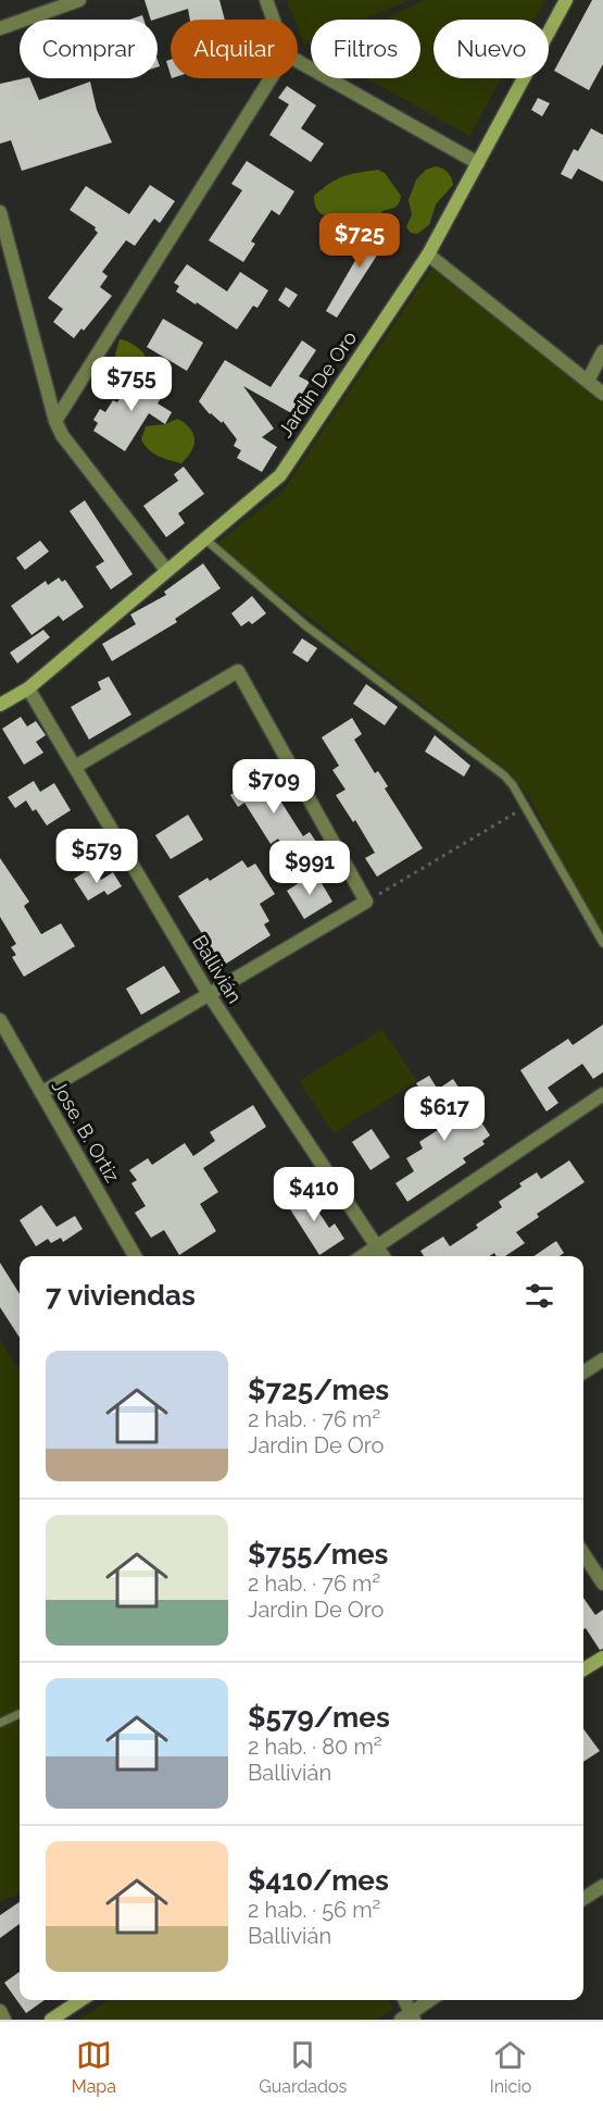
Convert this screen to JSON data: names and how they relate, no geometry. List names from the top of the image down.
{
  "streets": {
    "street": ["Jardin De Oro", "Ballivián", "Jose. B. Ortiz"]
  },
  "crossings": [
    ["Jardin De Oro", "Ballivián"]
  ],
  "page": {
    "chip": [
      "Comprar",
      "Alquilar",
      "Filtros",
      "Nuevo"
    ],
    "price": [
      "$725",
      "$755",
      "$709",
      "$579",
      "$991",
      "$617",
      "$410"
    ],
    "heading": "7 viviendas",
    "list": [
      {
        "name": "$725/mes",
        "note": "2 hab. · 76 m² · Jardin De Oro"
      },
      {
        "name": "$755/mes",
        "note": "2 hab. · 76 m² · Jardin De Oro"
      },
      {
        "name": "$579/mes",
        "note": "2 hab. · 80 m² · Ballivián"
      },
      {
        "name": "$410/mes",
        "note": "2 hab. · 56 m² · Ballivián"
      }
    ],
    "tabs": ["Mapa", "Guardados", "Inicio"]
  }
}
